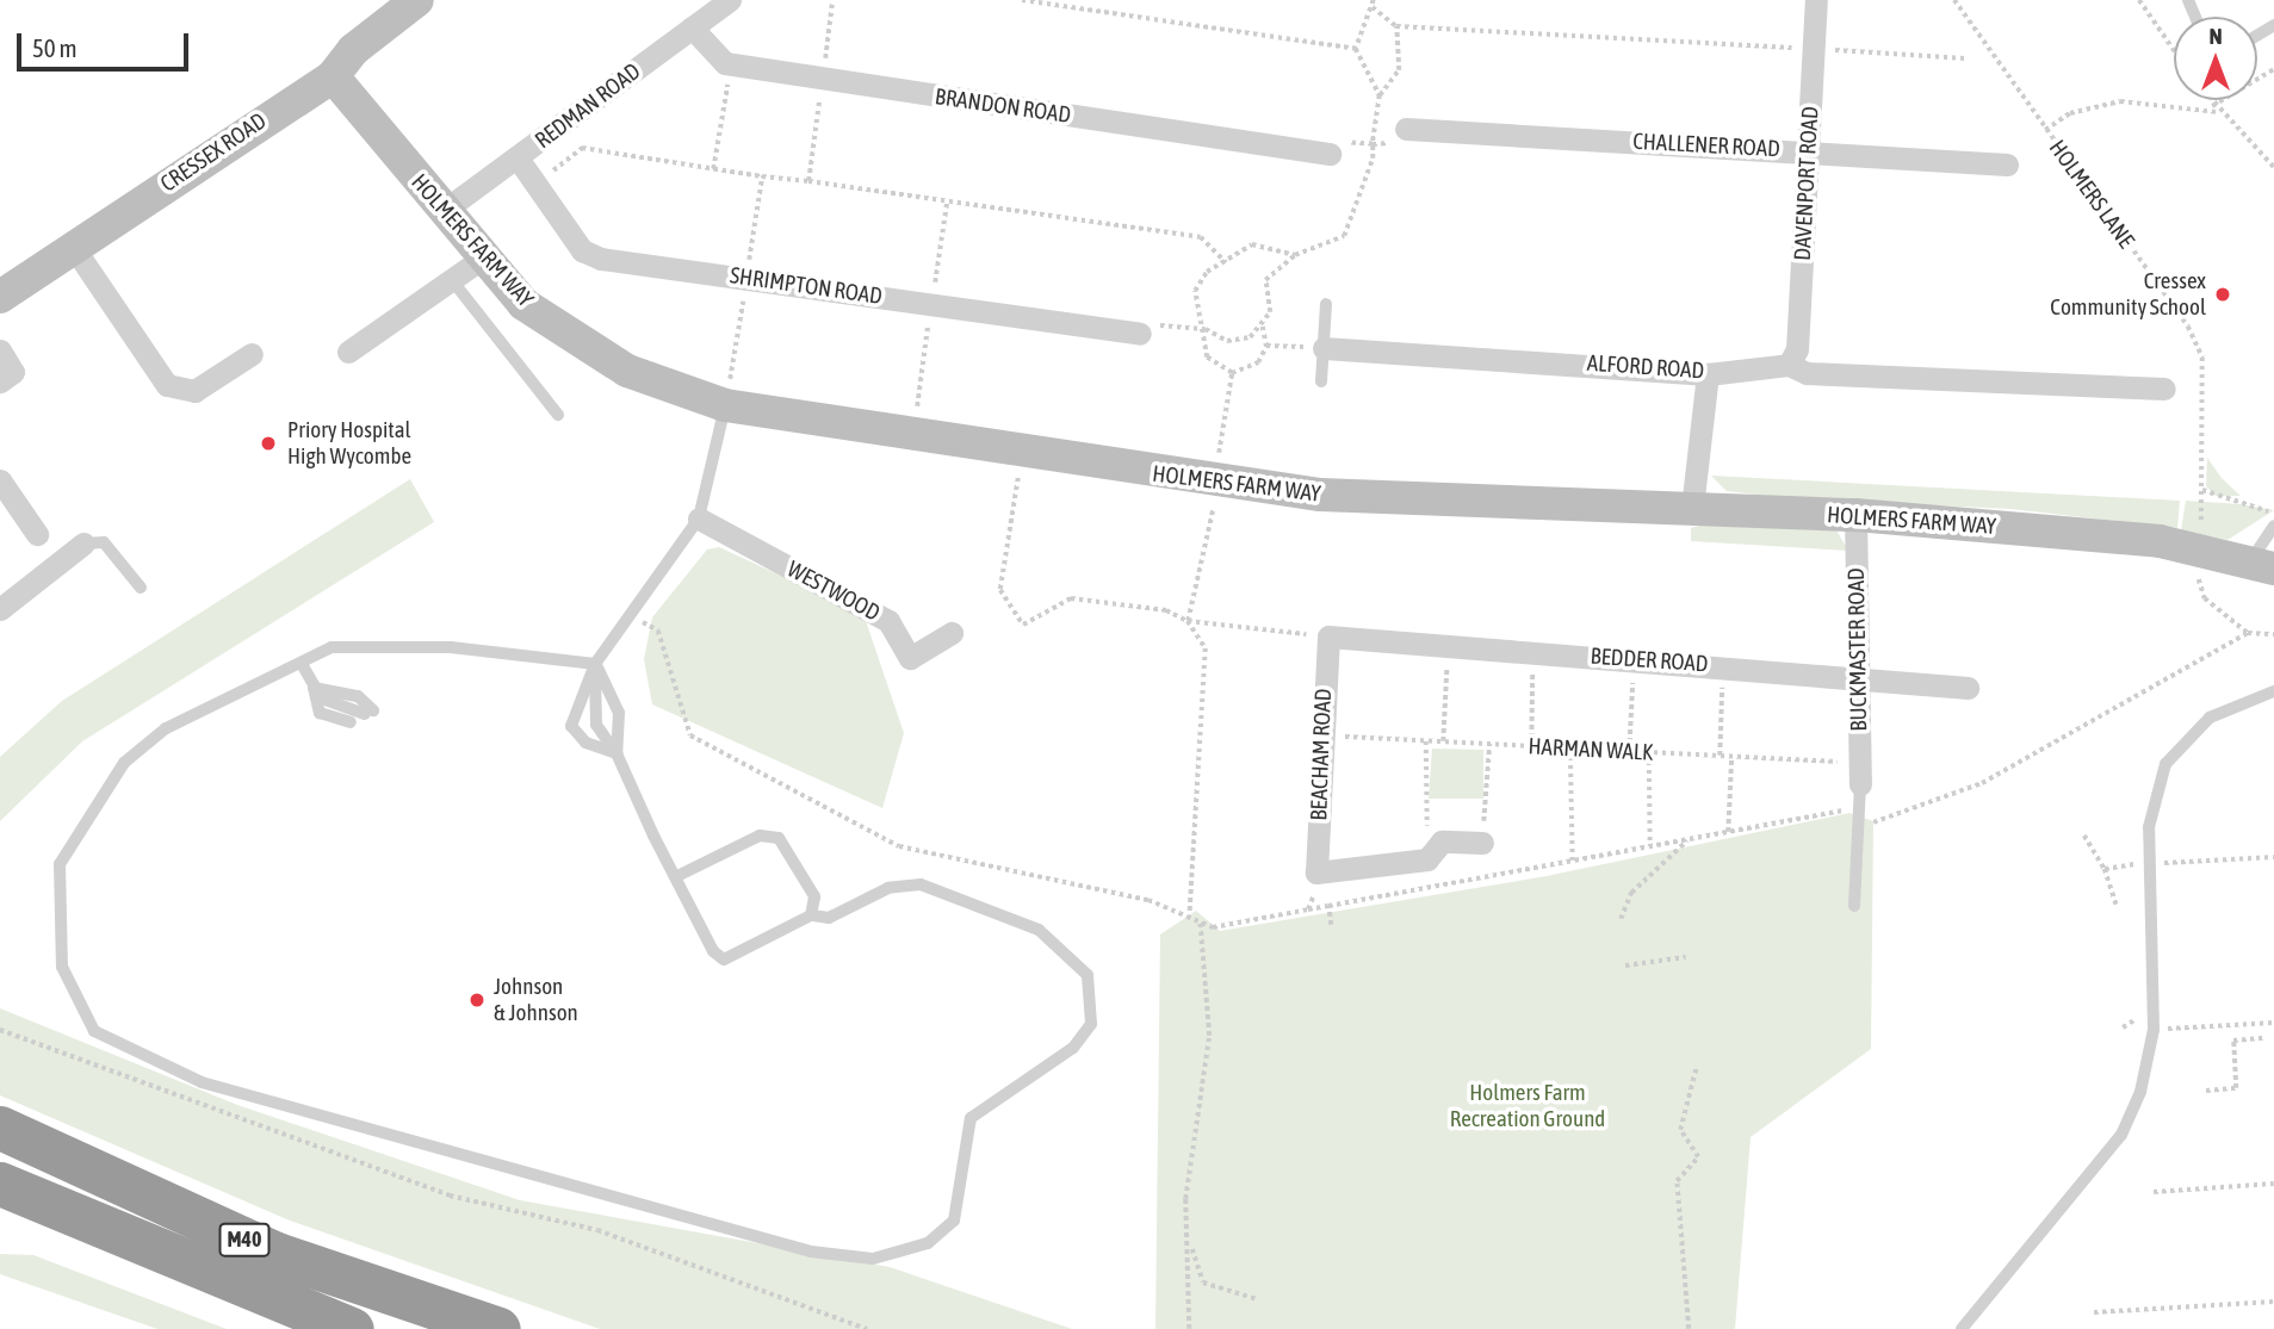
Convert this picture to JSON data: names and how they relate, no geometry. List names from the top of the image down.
{
  "streets": {
    "highway": ["M40"],
    "street": [
      "REDMAN ROAD",
      "BRANDON ROAD",
      "CHALLENER ROAD",
      "CRESSEX ROAD",
      "DAVENPORT ROAD",
      "HOLMERS FARM WAY",
      "SHRIMPTON ROAD",
      "ALFORD ROAD",
      "WESTWOOD",
      "BUCKMASTER ROAD",
      "BEDDER ROAD",
      "BEACHAM ROAD"
    ],
    "path": ["HOLMERS LANE", "HARMAN WALK"]
  },
  "crossings": [
    ["REDMAN ROAD", "HOLMERS FARM WAY"],
    ["REDMAN ROAD", "SHRIMPTON ROAD"],
    ["CHALLENER ROAD", "DAVENPORT ROAD"],
    ["CRESSEX ROAD", "HOLMERS FARM WAY"],
    ["DAVENPORT ROAD", "ALFORD ROAD"],
    ["HOLMERS LANE", "HOLMERS FARM WAY"],
    ["HOLMERS FARM WAY", "BUCKMASTER ROAD"],
    ["BUCKMASTER ROAD", "BEDDER ROAD"],
    ["BUCKMASTER ROAD", "HARMAN WALK"],
    ["BEDDER ROAD", "BEACHAM ROAD"],
    ["HARMAN WALK", "BEACHAM ROAD"]
  ],
  "parks": ["Holmers Farm Recreation Ground"],
  "places": ["Cressex Community School", "Priory Hospital High Wycombe", "Johnson & Johnson"],
  "scale_bar": "50 m",
  "north": "top"
}
